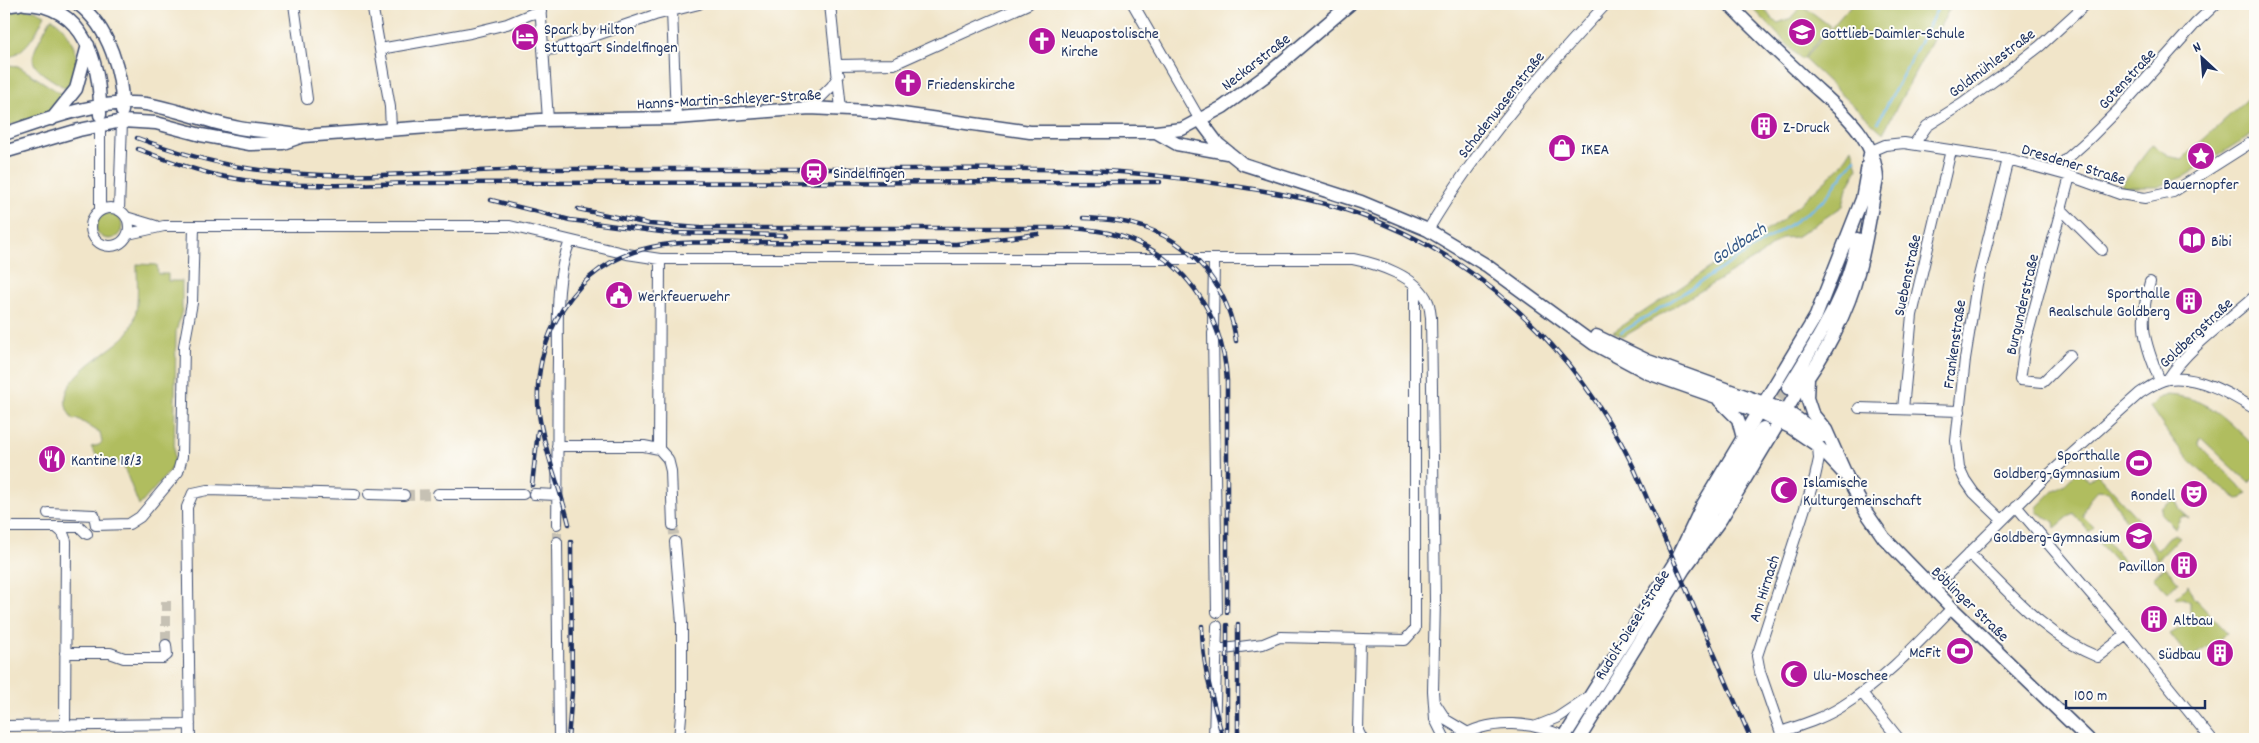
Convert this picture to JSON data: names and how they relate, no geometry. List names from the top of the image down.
{
  "streets": {
    "main road": [
      "Neckarstraße",
      "Hanns-Martin-Schleyer-Straße",
      "Böblinger Straße",
      "Rudolf-Diesel-Straße"
    ],
    "street": [
      "Goldmühlestraße",
      "Gotenstraße",
      "Schadenwasenstraße",
      "Dresdener Straße",
      "Suebenstraße",
      "Burgunderstraße",
      "Goldbergstraße",
      "Frankenstraße",
      "Am Hirnach"
    ]
  },
  "crossings": [
    ["Neckarstraße", "Hanns-Martin-Schleyer-Straße"],
    ["Goldmühlestraße", "Dresdener Straße"],
    ["Gotenstraße", "Dresdener Straße"],
    ["Hanns-Martin-Schleyer-Straße", "Schadenwasenstraße"],
    ["Hanns-Martin-Schleyer-Straße", "Böblinger Straße"],
    ["Hanns-Martin-Schleyer-Straße", "Rudolf-Diesel-Straße"],
    ["Dresdener Straße", "Suebenstraße"],
    ["Dresdener Straße", "Burgunderstraße"],
    ["Dresdener Straße", "Frankenstraße"],
    ["Goldbergstraße", "Frankenstraße"],
    ["Goldbergstraße", "Böblinger Straße"],
    ["Am Hirnach", "Böblinger Straße"],
    ["Böblinger Straße", "Rudolf-Diesel-Straße"]
  ],
  "water": ["Goldbach"],
  "places": {
    "school or university": ["Gottlieb-Daimler-Schule", "Goldberg-Gymnasium"],
    "hotel": ["Spark by Hilton Stuttgart Sindelfingen"],
    "church": ["Neuapostolische Kirche", "Friedenskirche"],
    "building": [
      "Z-Druck",
      "Sporthalle Realschule Goldberg",
      "Pavillon",
      "Altbau",
      "Südbau"
    ],
    "shop": ["IKEA"],
    "place": ["Bauernopfer"],
    "station": ["Sindelfingen"],
    "library": ["Bibi"],
    "public building": ["Werkfeuerwehr"],
    "restaurant": ["Kantine 18/3"],
    "sports": ["Sporthalle Goldberg-Gymnasium", "McFit"],
    "mosque": ["Islamische Kulturgemeinschaft", "Ulu-Moschee"],
    "theatre": ["Rondell"]
  },
  "scale_bar": "100 m",
  "north": "top left"
}
